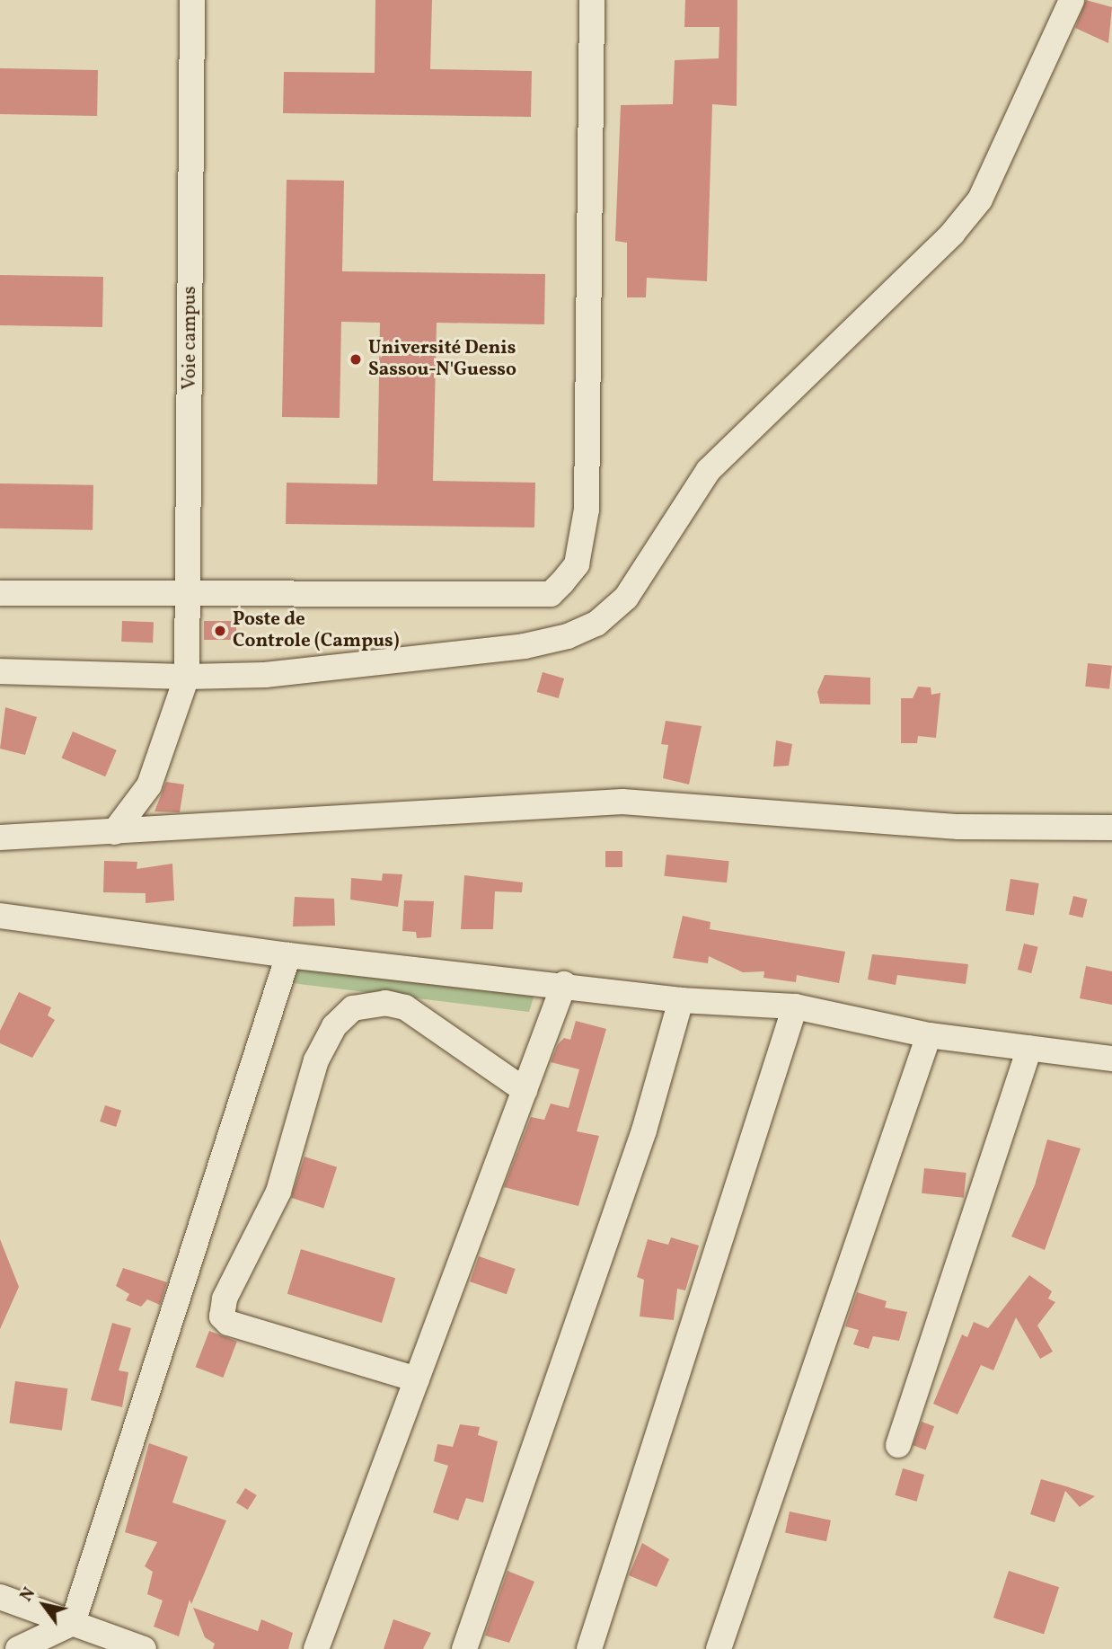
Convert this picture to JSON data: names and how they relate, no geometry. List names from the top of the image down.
{
  "streets": {
    "street": ["Voie campus"]
  },
  "places": ["Université Denis Sassou-N'Guesso", "Poste de Controle (Campus)"],
  "north": "top left"
}
